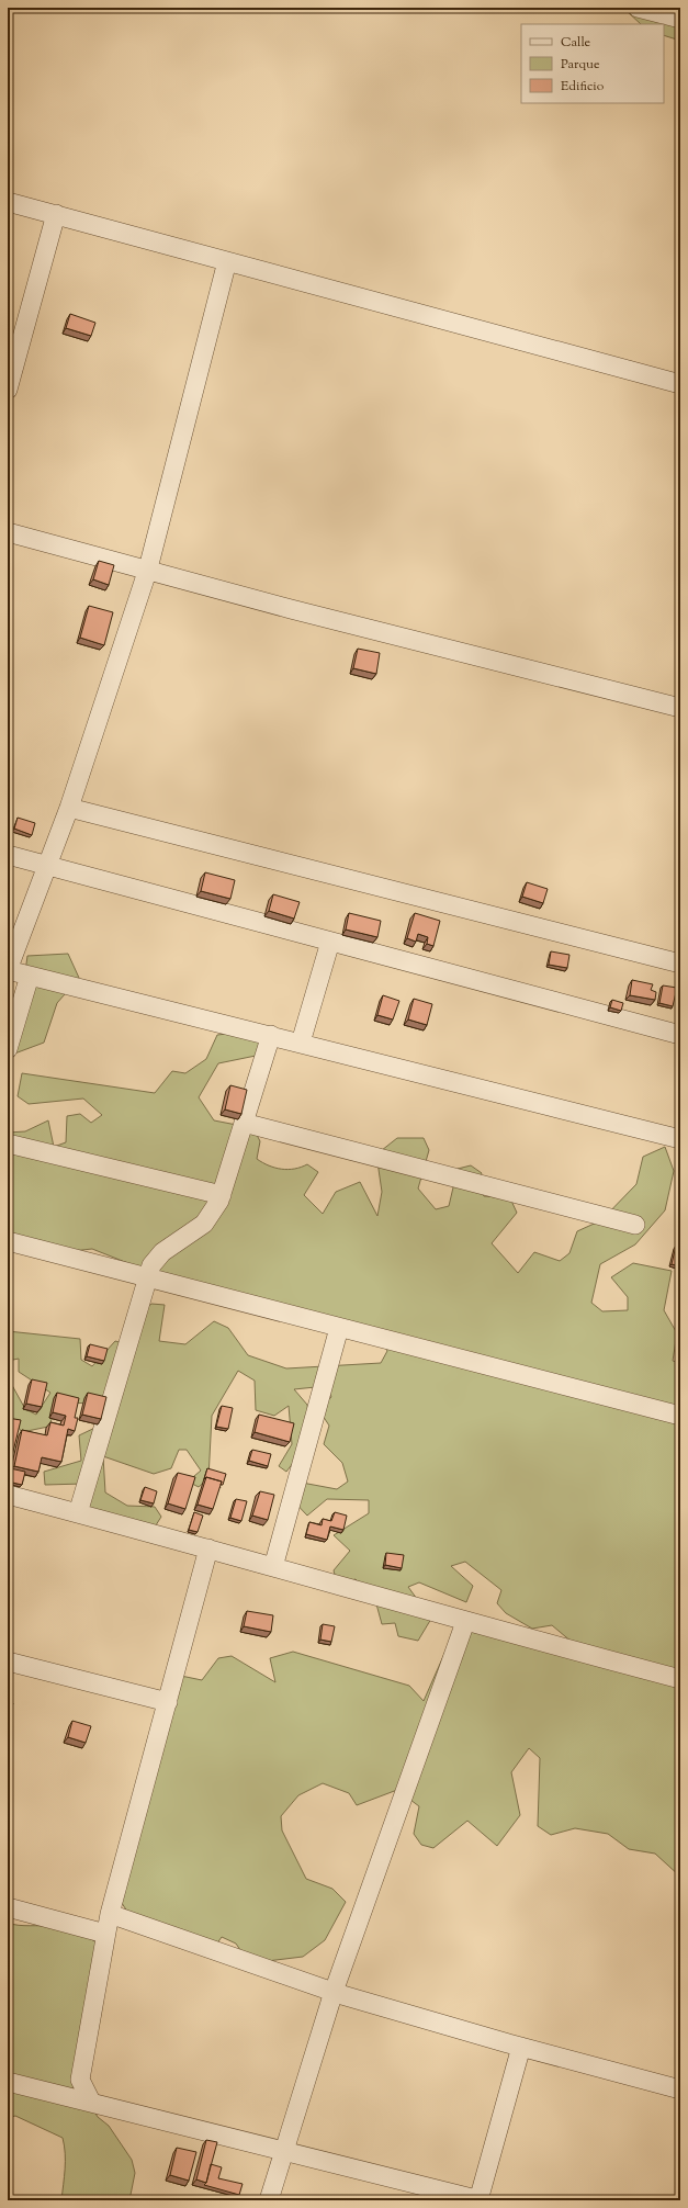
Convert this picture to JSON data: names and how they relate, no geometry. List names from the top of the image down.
{
  "legend": ["Calle", "Parque", "Edificio"]
}
